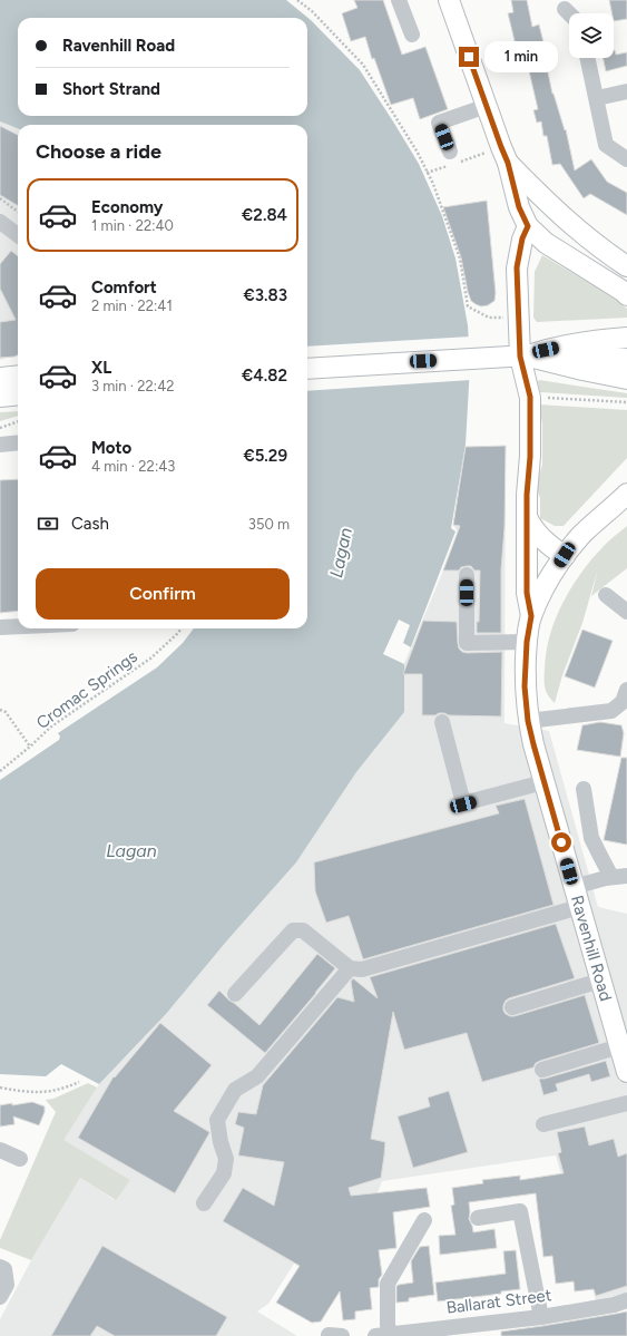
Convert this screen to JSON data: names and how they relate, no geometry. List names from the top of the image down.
{
  "streets": {
    "main road": ["Ravenhill Road"],
    "street": ["Ballarat Street"],
    "path": ["Cromac Springs"]
  },
  "water": ["Lagan"],
  "page": {
    "banner": ["Ravenhill Road", "Short Strand"],
    "bubble": "1 min",
    "heading": "Choose a ride",
    "list": [
      {
        "name": "Economy",
        "note": "1 min · 22:40",
        "value": "€2.84"
      },
      {
        "name": "Comfort",
        "note": "2 min · 22:41",
        "value": "€3.83"
      },
      {
        "name": "XL",
        "note": "3 min · 22:42",
        "value": "€4.82"
      },
      {
        "name": "Moto",
        "note": "4 min · 22:43",
        "value": "€5.29"
      }
    ],
    "pay": ["Cash", "350 m"],
    "buttons": "Confirm"
  }
}
